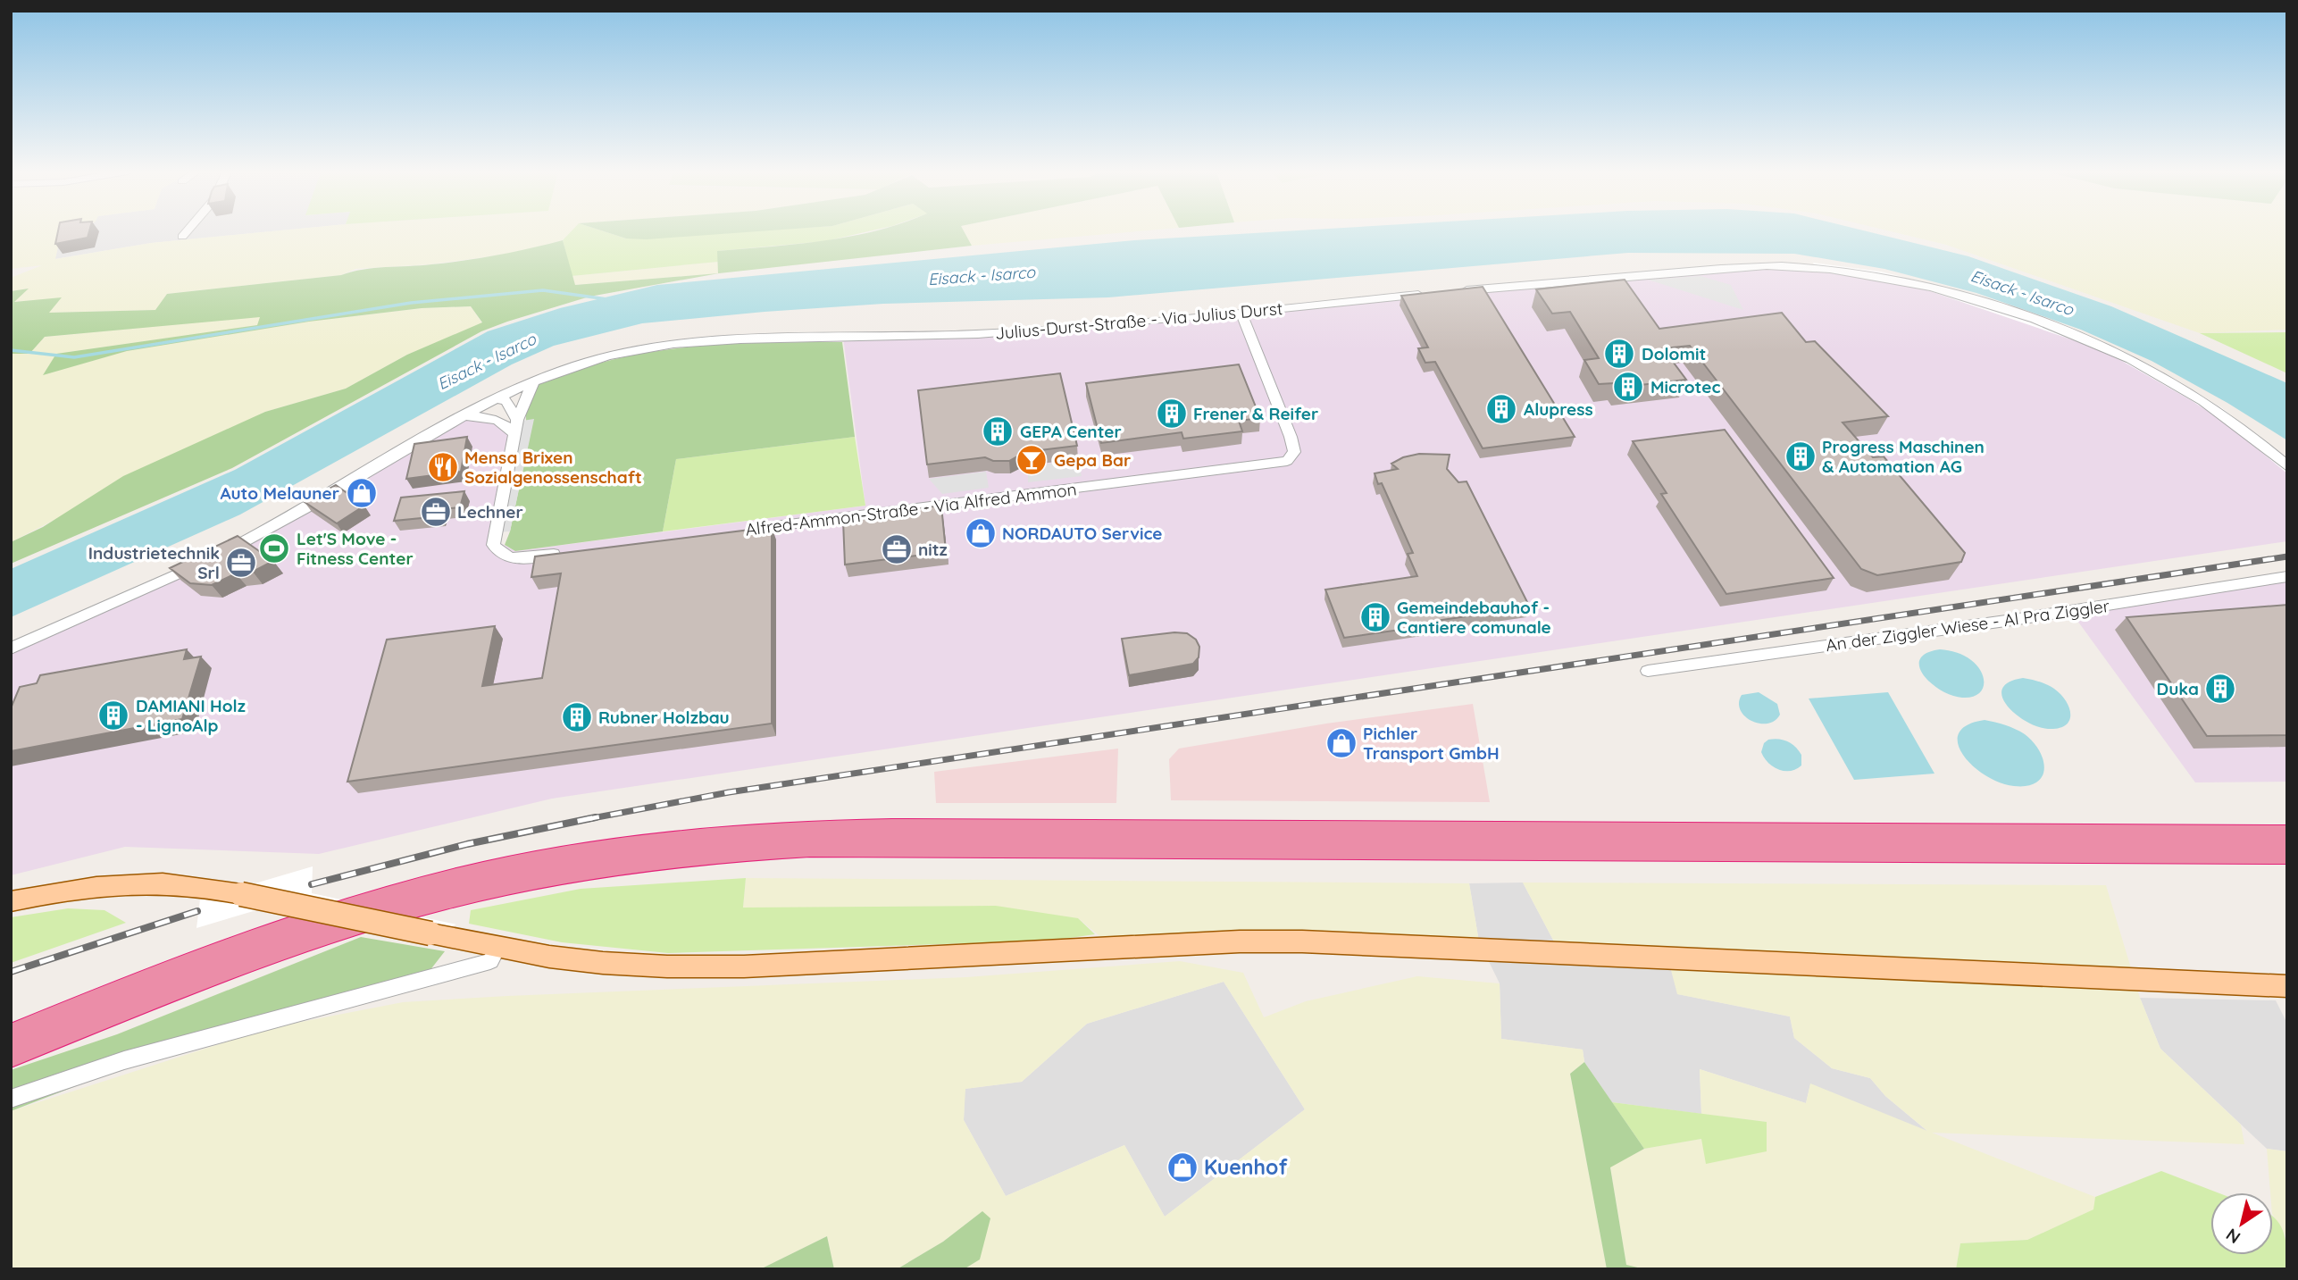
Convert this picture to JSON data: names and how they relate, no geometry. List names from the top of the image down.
{
  "streets": {
    "street": ["Julius-Durst-Straße - Via Julius Durst", "Alfred-Ammon-Straße - Via Alfred Ammon", "An der Ziggler Wiese - Al Pra Ziggler"]
  },
  "crossings": [
    ["Julius-Durst-Straße - Via Julius Durst", "Alfred-Ammon-Straße - Via Alfred Ammon"]
  ],
  "water": ["Eisack - Isarco"],
  "places": {
    "building": [
      "Dolomit",
      "Microtec",
      "Alupress",
      "Frener & Reifer",
      "GEPA Center",
      "Progress Maschinen & Automation AG",
      "Gemeindebauhof - Cantiere comunale",
      "Duka",
      "DAMIANI Holz - LignoAlp",
      "Rubner Holzbau"
    ],
    "bar": ["Gepa Bar"],
    "restaurant": ["Mensa Brixen Sozialgenossenschaft"],
    "shop": [
      "Auto Melauner",
      "NORDAUTO Service",
      "Pichler Transport GmbH",
      "Kuenhof"
    ],
    "office": ["Lechner", "nitz", "Industrietechnik Srl"],
    "sports": ["Let'S Move - Fitness Center"]
  },
  "north": "bottom left"
}
